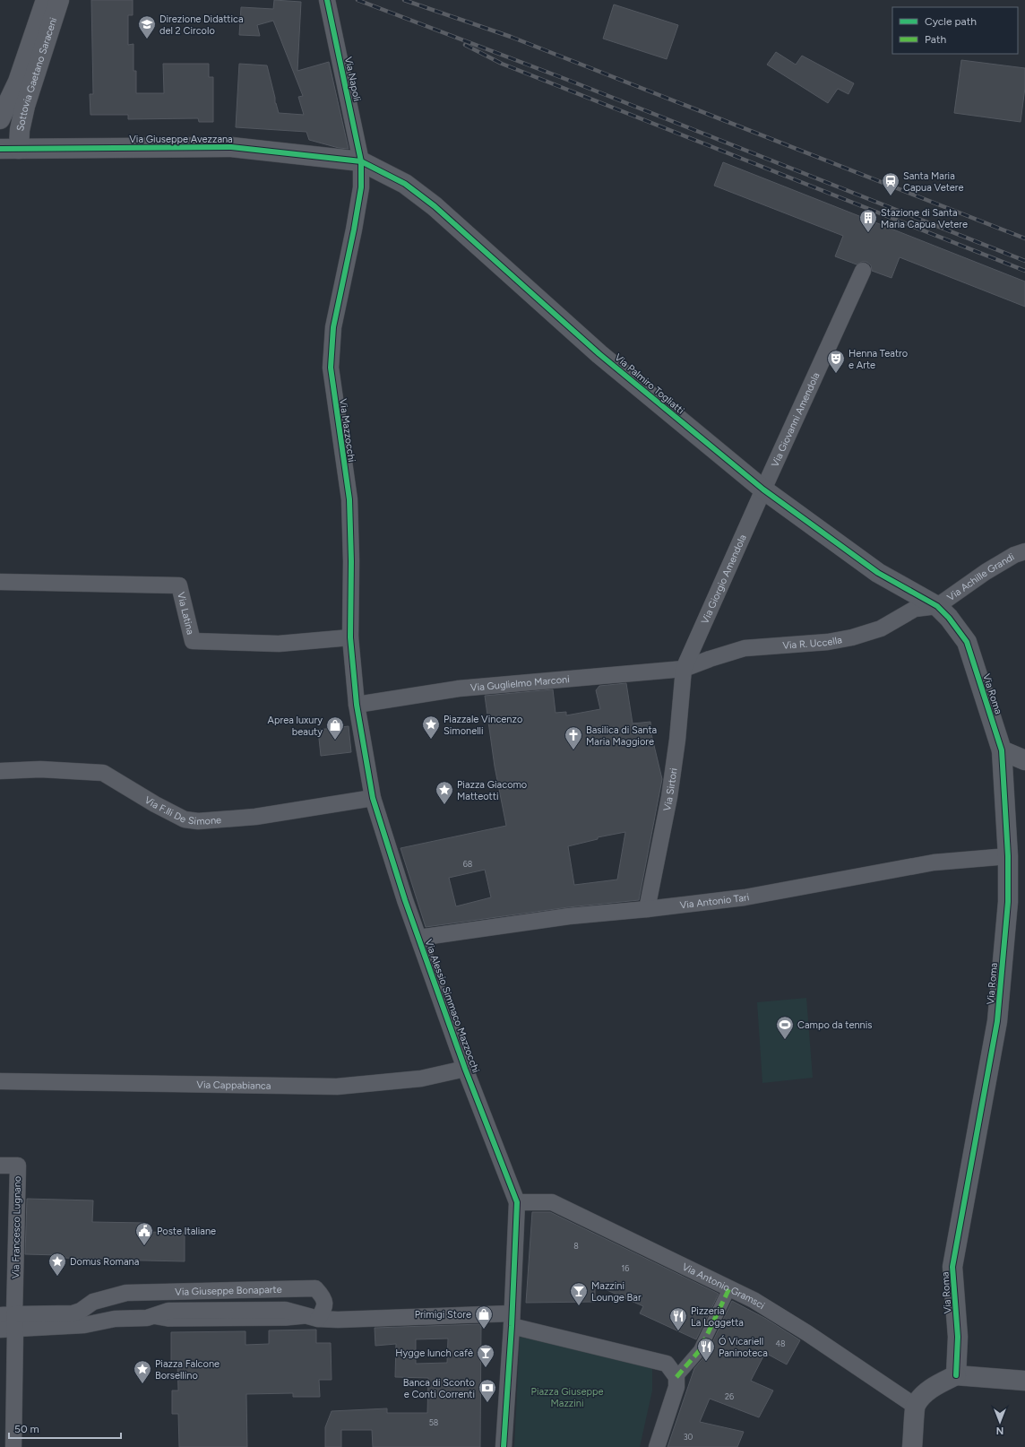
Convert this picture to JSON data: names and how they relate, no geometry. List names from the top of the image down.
{
  "streets": {
    "street": [
      "Sottovia Gaetano Saraceni",
      "Via Napoli",
      "Via Giuseppe Avezzana",
      "Via Palmiro Togliatti",
      "Via Giovanni Amendola",
      "Via Mazzocchi",
      "Via Achille Grandi",
      "Via Giorgio Amendola",
      "Via Latina",
      "Via R. Uccella",
      "Via Guglielmo Marconi",
      "Via Roma",
      "Via Sirtori",
      "Via F.lli De Simone",
      "Via Antonio Tari",
      "Via Alessio Simmaco Mazzocchi",
      "Via Cappabianca",
      "Via Francesco Lugnano",
      "Via Antonio Gramsci",
      "Via Giuseppe Bonaparte"
    ]
  },
  "crossings": [
    ["Sottovia Gaetano Saraceni", "Via Giuseppe Avezzana"],
    ["Via Napoli", "Via Giuseppe Avezzana"],
    ["Via Napoli", "Via Palmiro Togliatti"],
    ["Via Napoli", "Via Mazzocchi"],
    ["Via Giuseppe Avezzana", "Via Palmiro Togliatti"],
    ["Via Giuseppe Avezzana", "Via Mazzocchi"],
    ["Via Palmiro Togliatti", "Via Giovanni Amendola"],
    ["Via Palmiro Togliatti", "Via Mazzocchi"],
    ["Via Palmiro Togliatti", "Via Achille Grandi"],
    ["Via Palmiro Togliatti", "Via Giorgio Amendola"],
    ["Via Palmiro Togliatti", "Via R. Uccella"],
    ["Via Palmiro Togliatti", "Via Roma"],
    ["Via Giovanni Amendola", "Via Giorgio Amendola"],
    ["Via Mazzocchi", "Via Latina"],
    ["Via Mazzocchi", "Via Guglielmo Marconi"],
    ["Via Mazzocchi", "Via Alessio Simmaco Mazzocchi"],
    ["Via Achille Grandi", "Via R. Uccella"],
    ["Via Achille Grandi", "Via Roma"],
    ["Via Giorgio Amendola", "Via R. Uccella"],
    ["Via Giorgio Amendola", "Via Guglielmo Marconi"],
    ["Via Giorgio Amendola", "Via Sirtori"],
    ["Via R. Uccella", "Via Guglielmo Marconi"],
    ["Via R. Uccella", "Via Roma"],
    ["Via R. Uccella", "Via Sirtori"],
    ["Via Guglielmo Marconi", "Via Sirtori"],
    ["Via Guglielmo Marconi", "Via Alessio Simmaco Mazzocchi"],
    ["Via Roma", "Via Antonio Tari"],
    ["Via Sirtori", "Via Antonio Tari"],
    ["Via F.lli De Simone", "Via Alessio Simmaco Mazzocchi"],
    ["Via Antonio Tari", "Via Alessio Simmaco Mazzocchi"],
    ["Via Alessio Simmaco Mazzocchi", "Via Cappabianca"],
    ["Via Alessio Simmaco Mazzocchi", "Via Antonio Gramsci"],
    ["Via Alessio Simmaco Mazzocchi", "Via Giuseppe Bonaparte"],
    ["Via Francesco Lugnano", "Via Giuseppe Bonaparte"]
  ],
  "parks": ["Piazza Giuseppe Mazzini"],
  "places": {
    "school or university": ["Direzione Didattica del 2 Circolo"],
    "station": ["Santa Maria Capua Vetere"],
    "building": ["Stazione di Santa Maria Capua Vetere"],
    "theatre": ["Henna Teatro e Arte"],
    "place": [
      "Piazzale Vincenzo Simonelli",
      "Piazza Giacomo Matteotti",
      "Domus Romana",
      "Piazza Falcone Borsellino"
    ],
    "shop": ["Aprea luxury beauty", "Primigi Store"],
    "church": ["Basilica di Santa Maria Maggiore"],
    "sports": ["Campo da tennis"],
    "public building": ["Poste Italiane"],
    "bar": ["Mazzini Lounge Bar", "Hygge lunch cafè"],
    "restaurant": ["Pizzeria La Loggetta", "Ó Vicariell Paninoteca"],
    "bank": ["Banca di Sconto e Conti Correnti"]
  },
  "house_numbers": [
    "68",
    "8",
    "16",
    "48",
    "26",
    "58",
    "30"
  ],
  "legend": ["Cycle path", "Path"],
  "scale_bar": "50 m",
  "north": "bottom"
}
